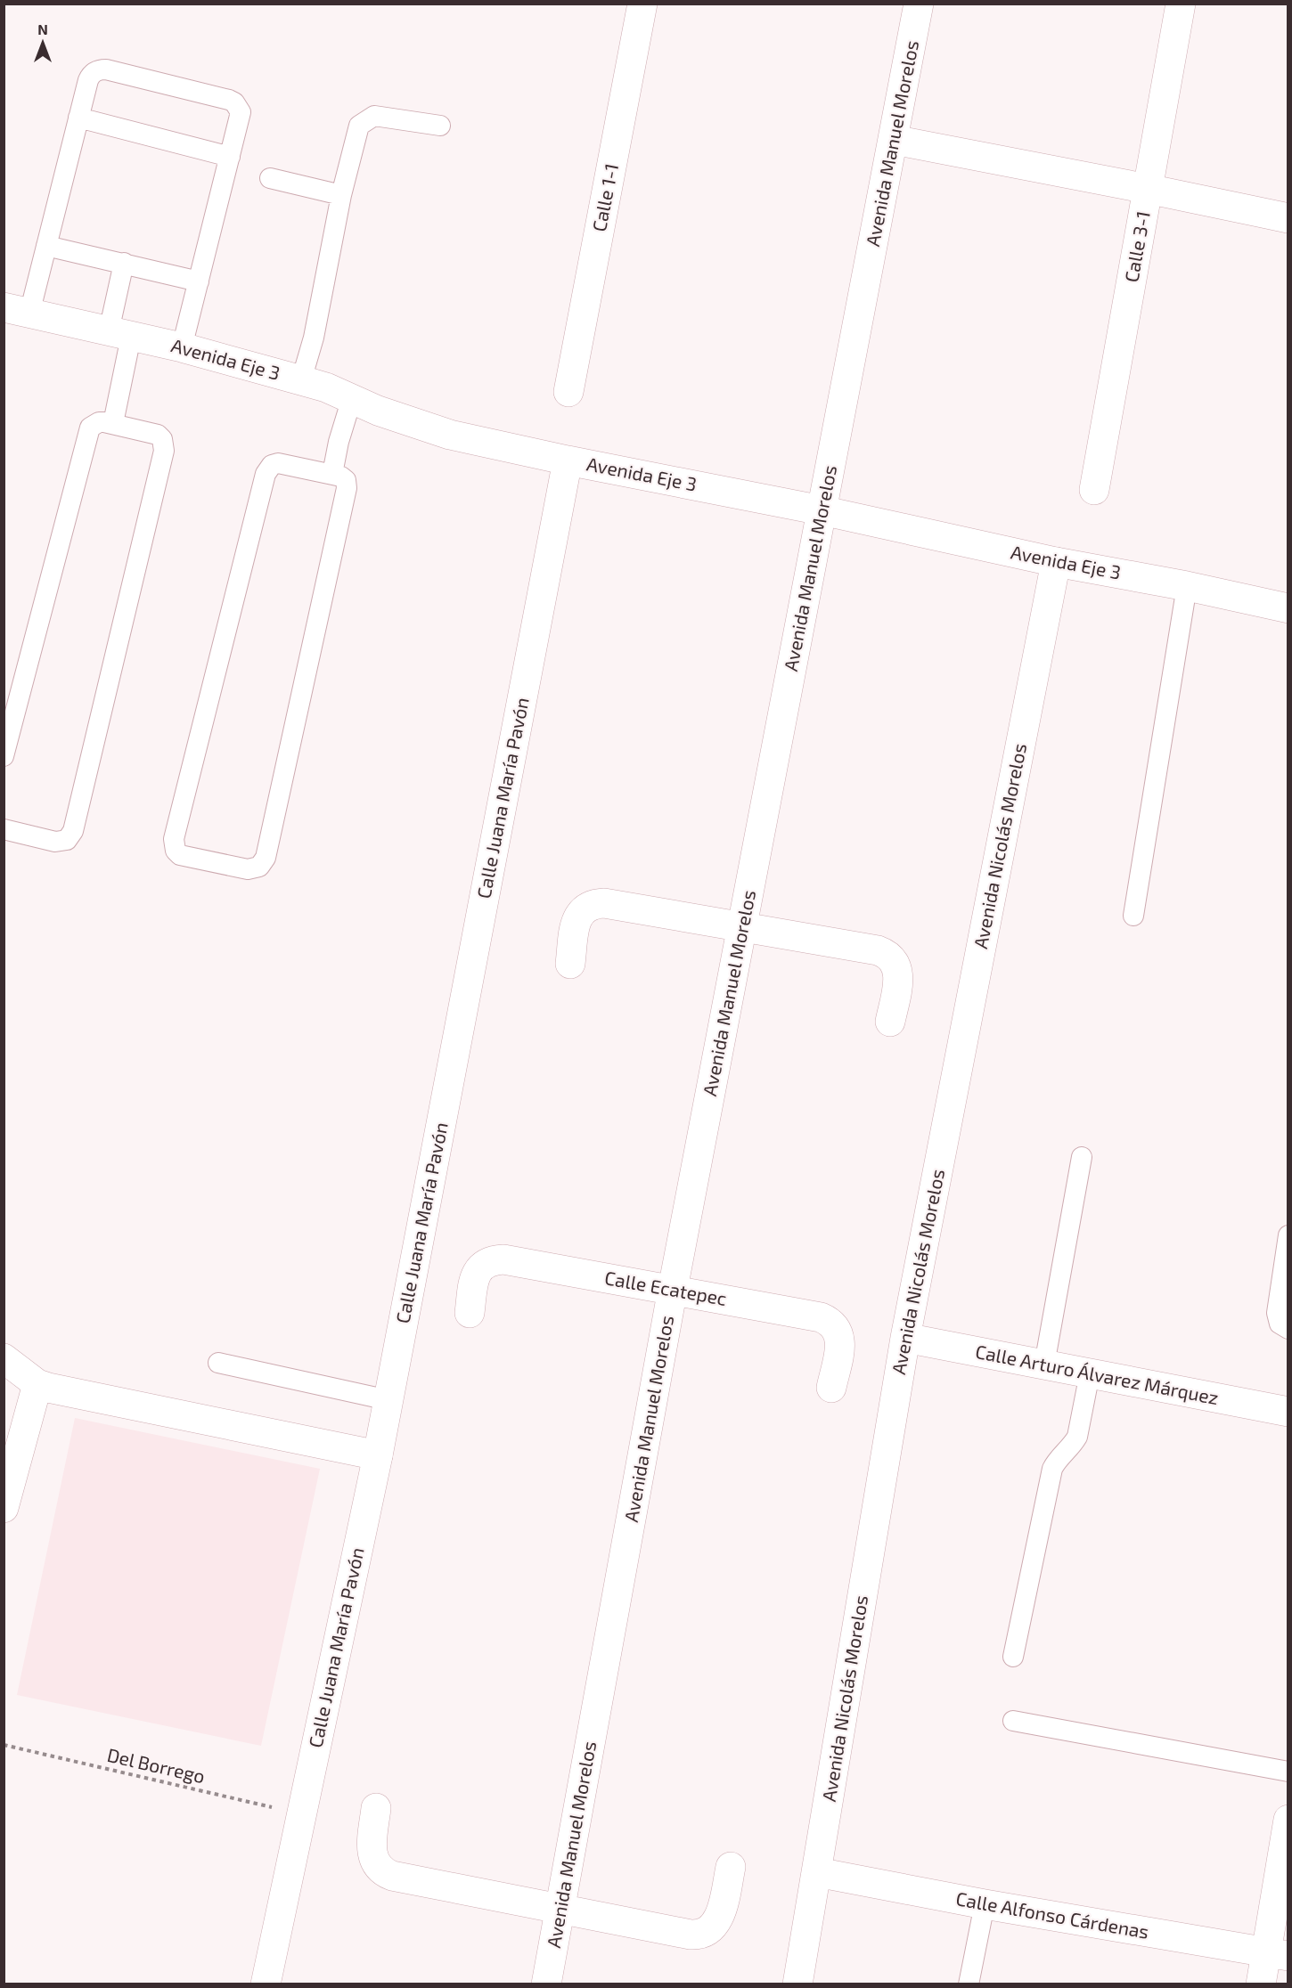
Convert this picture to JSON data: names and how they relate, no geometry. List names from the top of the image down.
{
  "streets": {
    "street": [
      "Avenida Manuel Morelos",
      "Calle 1-1",
      "Calle 3-1",
      "Avenida Eje 3",
      "Calle Juana María Pavón",
      "Avenida Nicolás Morelos",
      "Calle Ecatepec",
      "Calle Arturo Álvarez Márquez",
      "Calle Alfonso Cárdenas"
    ],
    "path": ["Del Borrego"]
  },
  "crossings": [
    ["Avenida Manuel Morelos", "Avenida Eje 3"],
    ["Avenida Manuel Morelos", "Calle Ecatepec"],
    ["Avenida Eje 3", "Calle Juana María Pavón"],
    ["Avenida Eje 3", "Avenida Nicolás Morelos"],
    ["Calle Juana María Pavón", "Del Borrego"],
    ["Avenida Nicolás Morelos", "Calle Arturo Álvarez Márquez"],
    ["Avenida Nicolás Morelos", "Calle Alfonso Cárdenas"]
  ],
  "north": "top"
}
